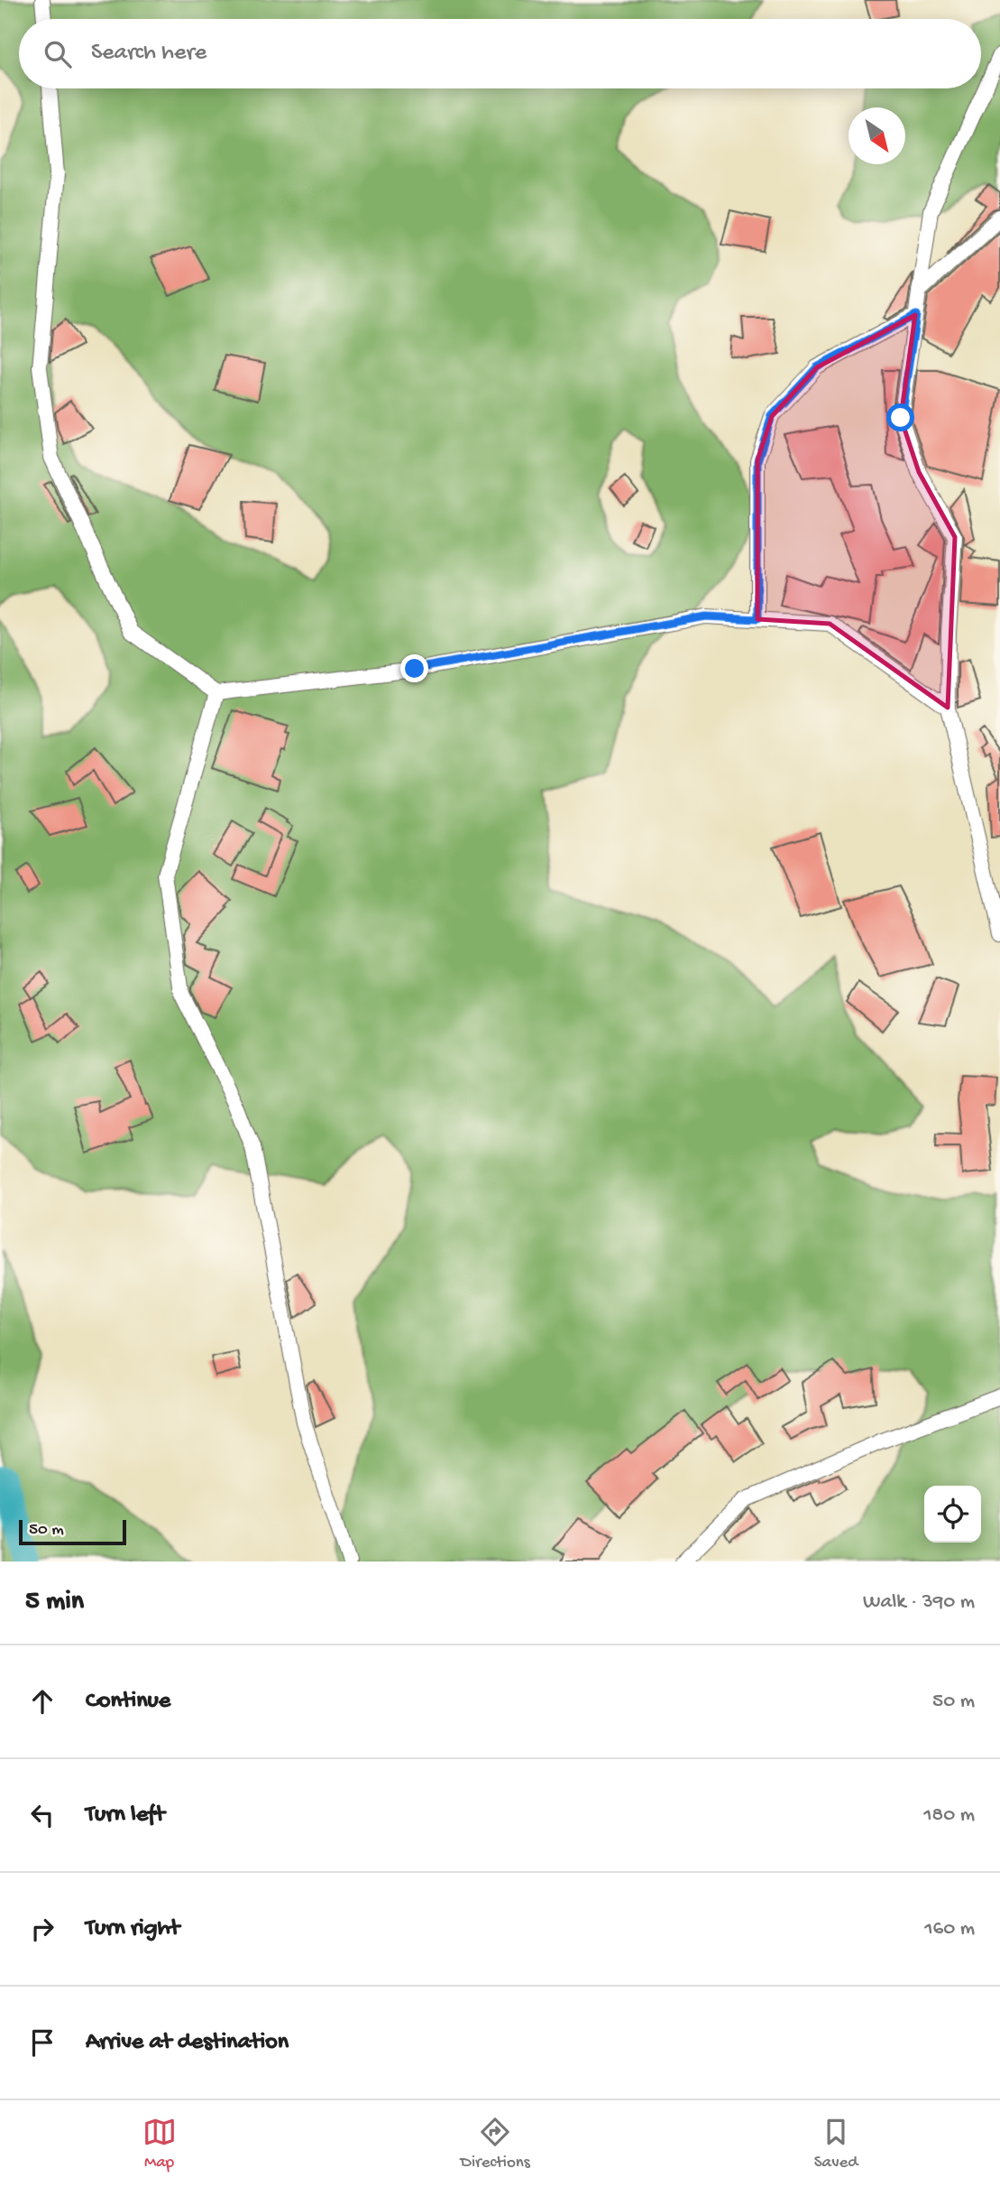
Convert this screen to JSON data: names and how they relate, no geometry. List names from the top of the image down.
{
  "scale_bar": "50 m",
  "north": "bottom right",
  "page": {
    "search": "Search here",
    "scale": "50 m",
    "heading": ["5 min", "Walk · 390 m"],
    "list": [
      ["Continue", "50 m"],
      ["Turn left", "180 m"],
      ["Turn right", "160 m"],
      "Arrive at destination"
    ],
    "nav": ["Map", "Directions", "Saved"]
  }
}
